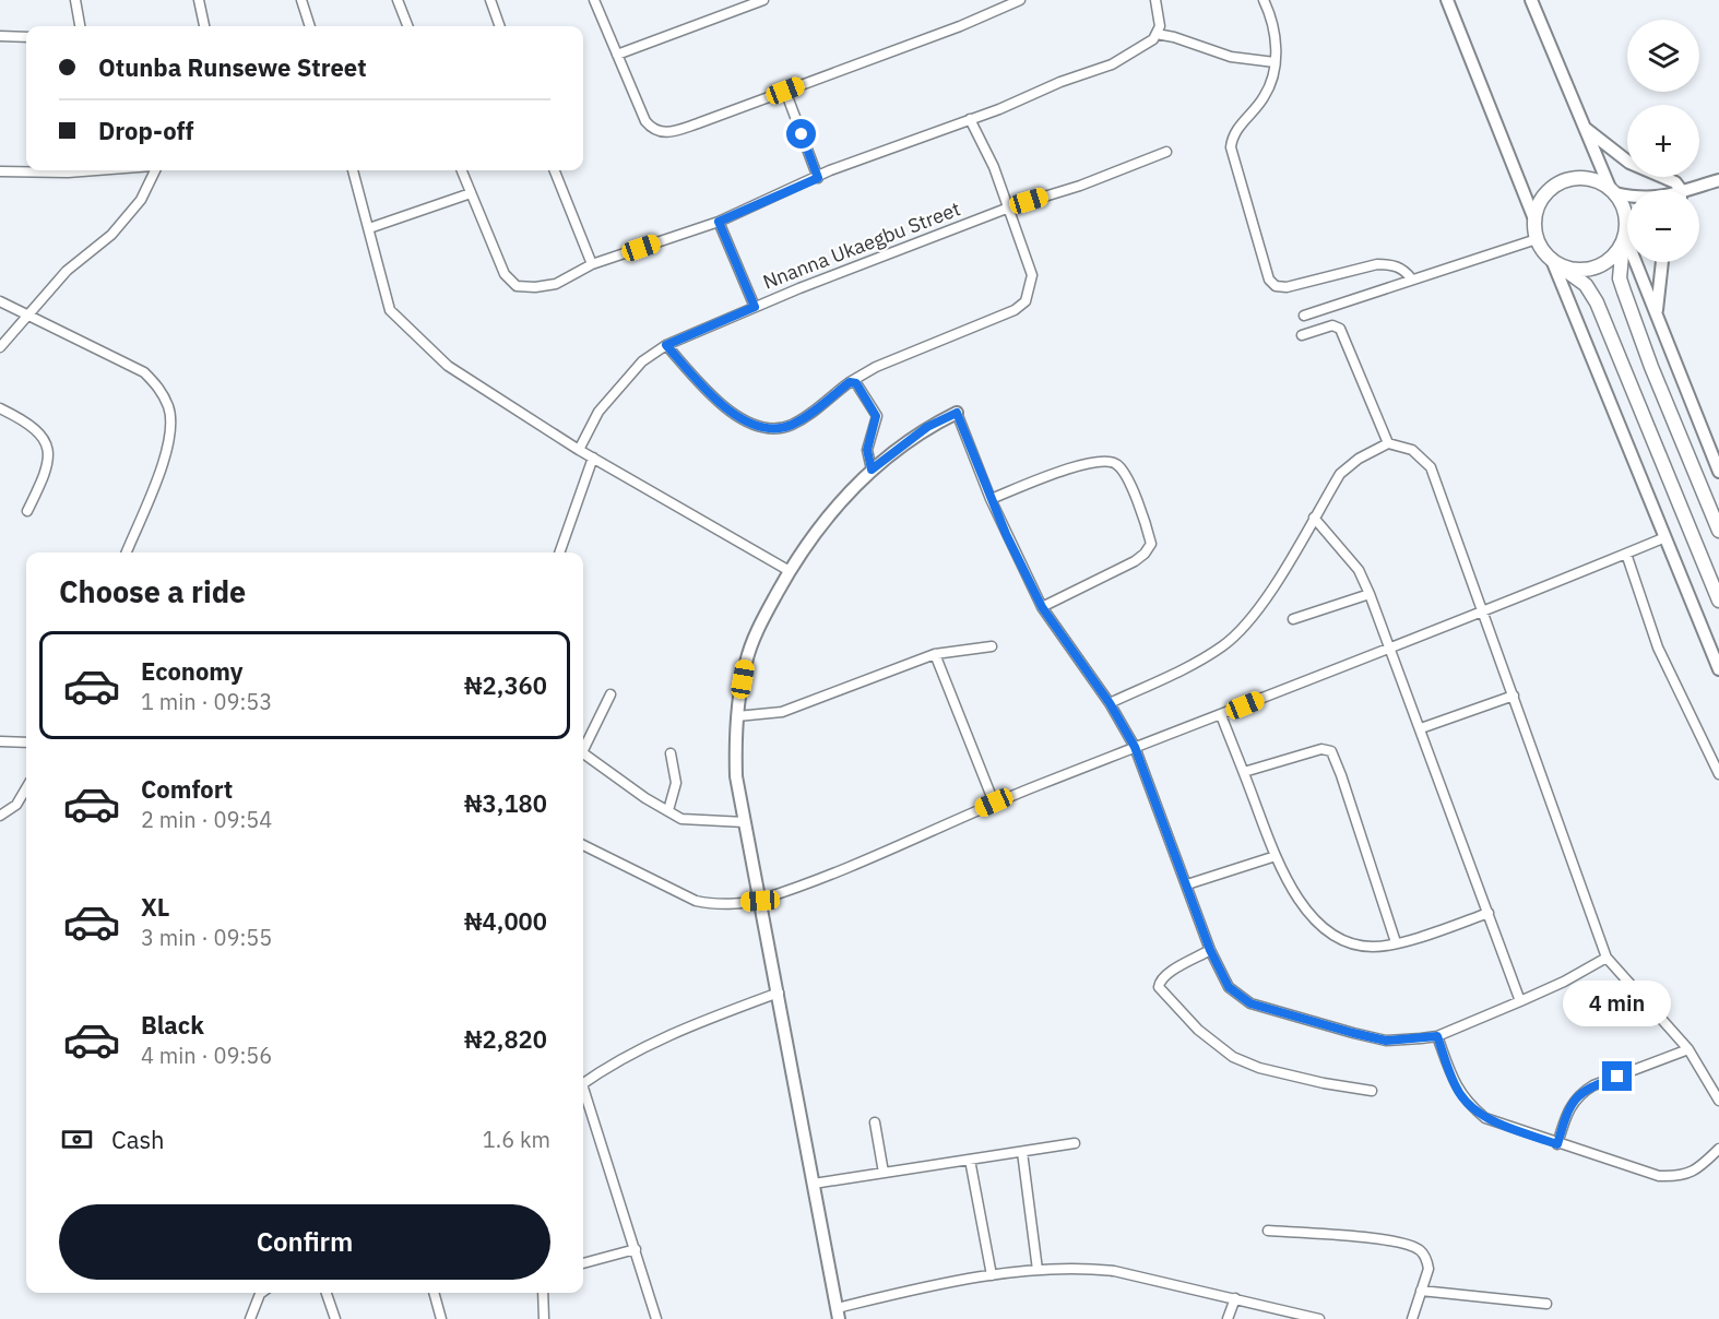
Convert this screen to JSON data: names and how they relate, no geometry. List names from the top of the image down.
{
  "streets": {
    "street": ["Nnanna Ukaegbu Street"]
  },
  "page": {
    "map_buttons": ["+", "−"],
    "banner": ["Otunba Runsewe Street", "Drop-off"],
    "heading": "Choose a ride",
    "list": [
      {
        "name": "Economy",
        "note": "1 min · 09:53",
        "value": "₦2,360"
      },
      {
        "name": "Comfort",
        "note": "2 min · 09:54",
        "value": "₦3,180"
      },
      {
        "name": "XL",
        "note": "3 min · 09:55",
        "value": "₦4,000"
      },
      {
        "name": "Black",
        "note": "4 min · 09:56",
        "value": "₦2,820"
      }
    ],
    "bubble": "4 min",
    "pay": ["Cash", "1.6 km"],
    "buttons": "Confirm"
  }
}
